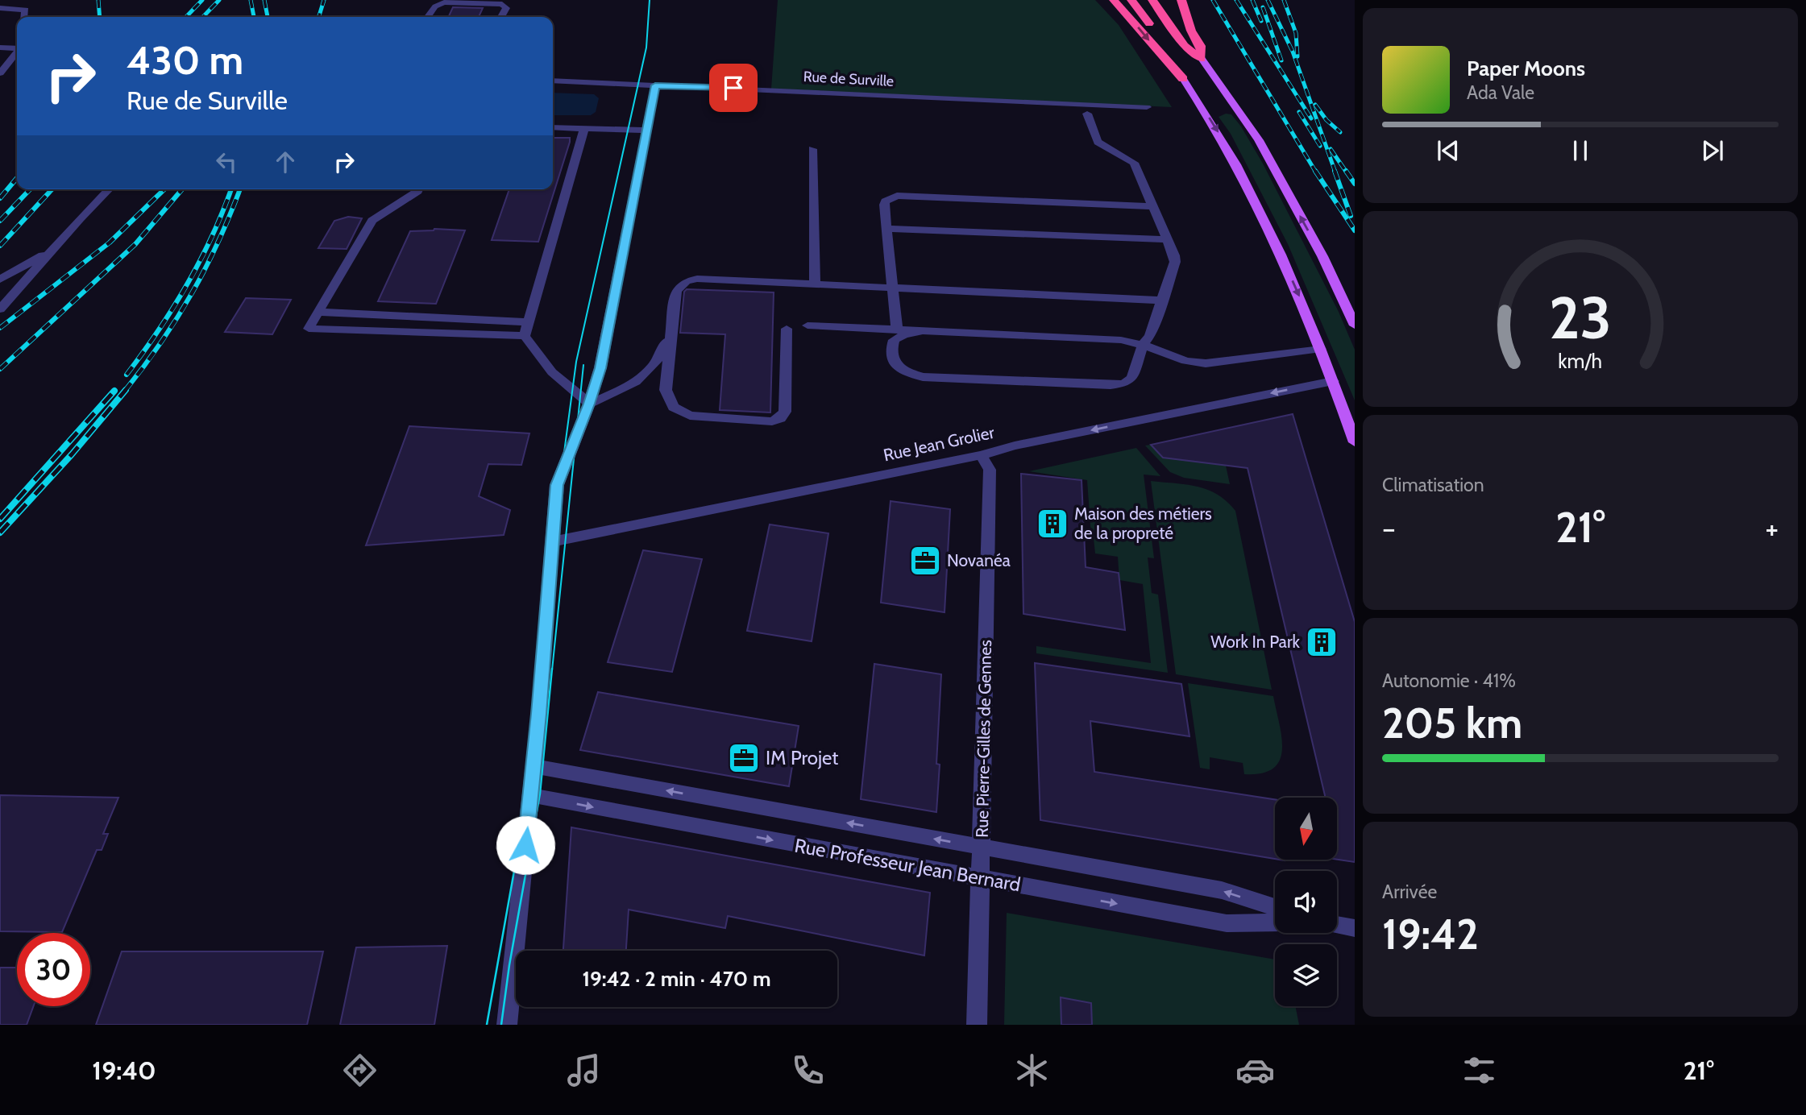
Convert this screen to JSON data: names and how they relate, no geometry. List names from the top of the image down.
{
  "streets": {
    "street": [
      "Rue de Surville",
      "Rue Jean Grolier",
      "Rue Pierre-Gilles de Gennes",
      "Rue Professeur Jean Bernard"
    ]
  },
  "crossings": [
    ["Rue Jean Grolier", "Rue Pierre-Gilles de Gennes"],
    ["Rue Pierre-Gilles de Gennes", "Rue Professeur Jean Bernard"]
  ],
  "places": {
    "building": ["Maison des métiers de la propreté", "Work In Park"],
    "office": ["Novanéa", "IM Projet"]
  },
  "north": "bottom",
  "page": {
    "turn": ["430 m", "Rue de Surville"],
    "song": ["Paper Moons", "Ada Vale"],
    "tile": [
      "Climatisation",
      ["Autonomie · 41%", "205 km"],
      ["Arrivée", "19:42"]
    ],
    "heat": ["−", "21°", "+"],
    "limit": "30",
    "trip": "19:42 · 2 min · 470 m",
    "tabs": ["19:40", "21°"],
    "gauge": ["23", "km/h"]
  }
}
